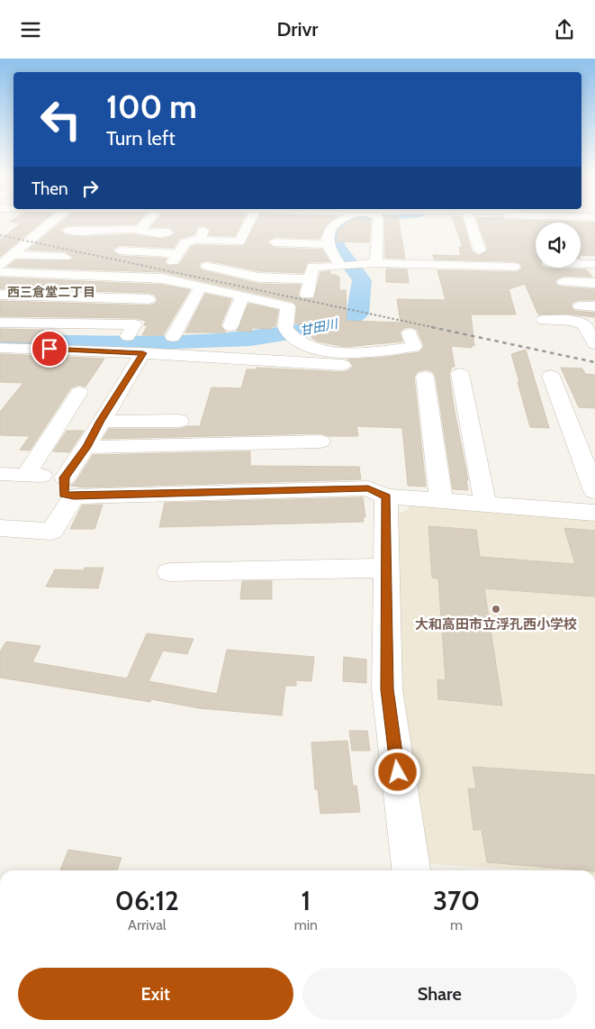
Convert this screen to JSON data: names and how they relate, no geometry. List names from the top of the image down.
{
  "districts": ["西三倉堂二丁目"],
  "water": ["甘田川"],
  "places": ["大和高田市立浮孔西小学校"],
  "page": {
    "header": "Drivr",
    "turn": ["100 m", "Turn left"],
    "then": "Then",
    "eta": [
      "06:12",
      "Arrival",
      "1",
      "min",
      "370",
      "m"
    ],
    "buttons": ["Exit", "Share"]
  }
}
